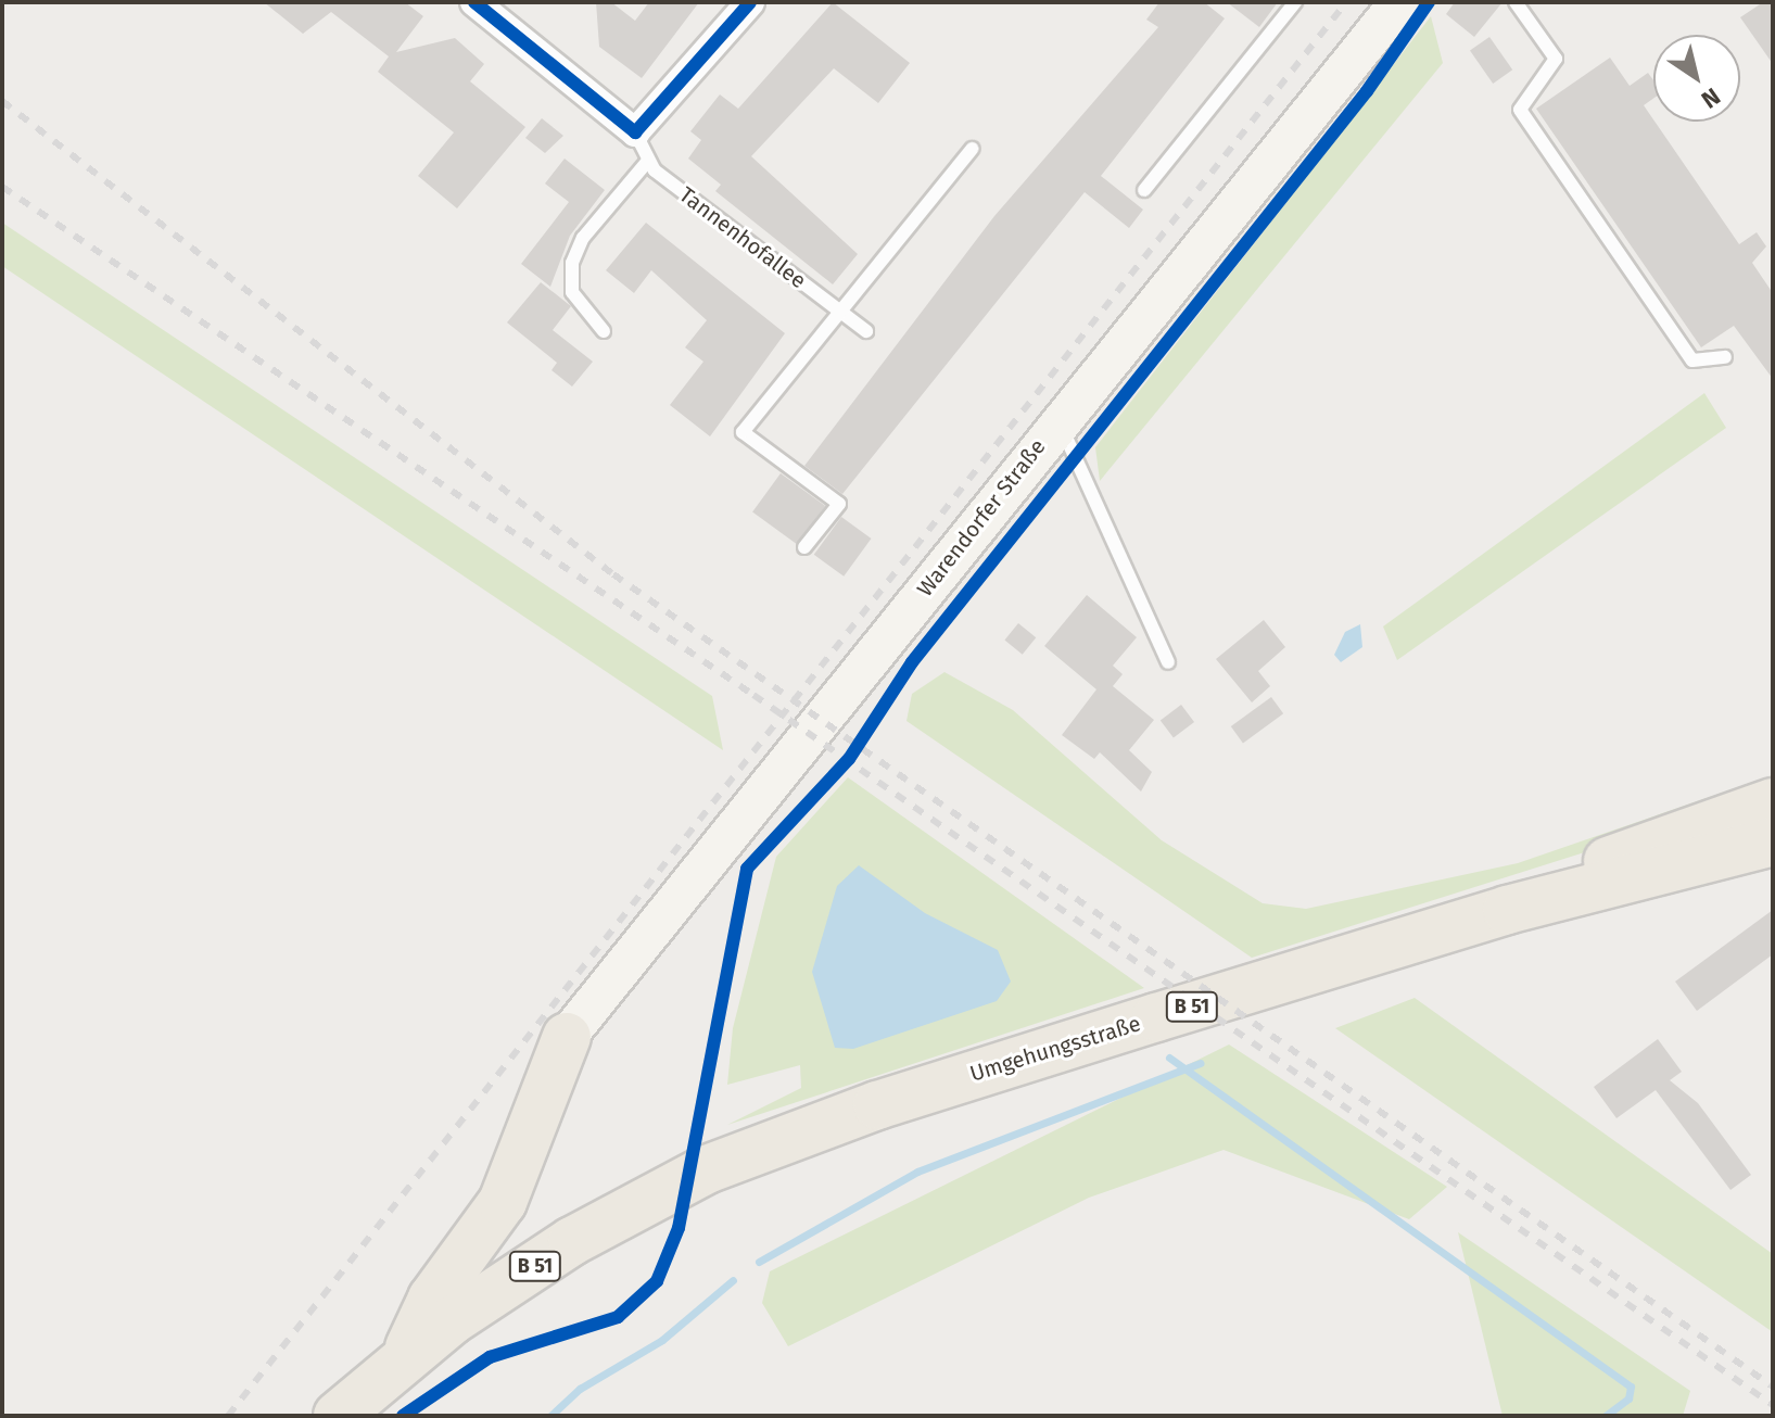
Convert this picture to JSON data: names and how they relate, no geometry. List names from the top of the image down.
{
  "streets": {
    "highway": ["B 51", "Umgehungsstraße"],
    "main road": ["Warendorfer Straße"],
    "street": ["Tannenhofallee"]
  },
  "north": "bottom right"
}
